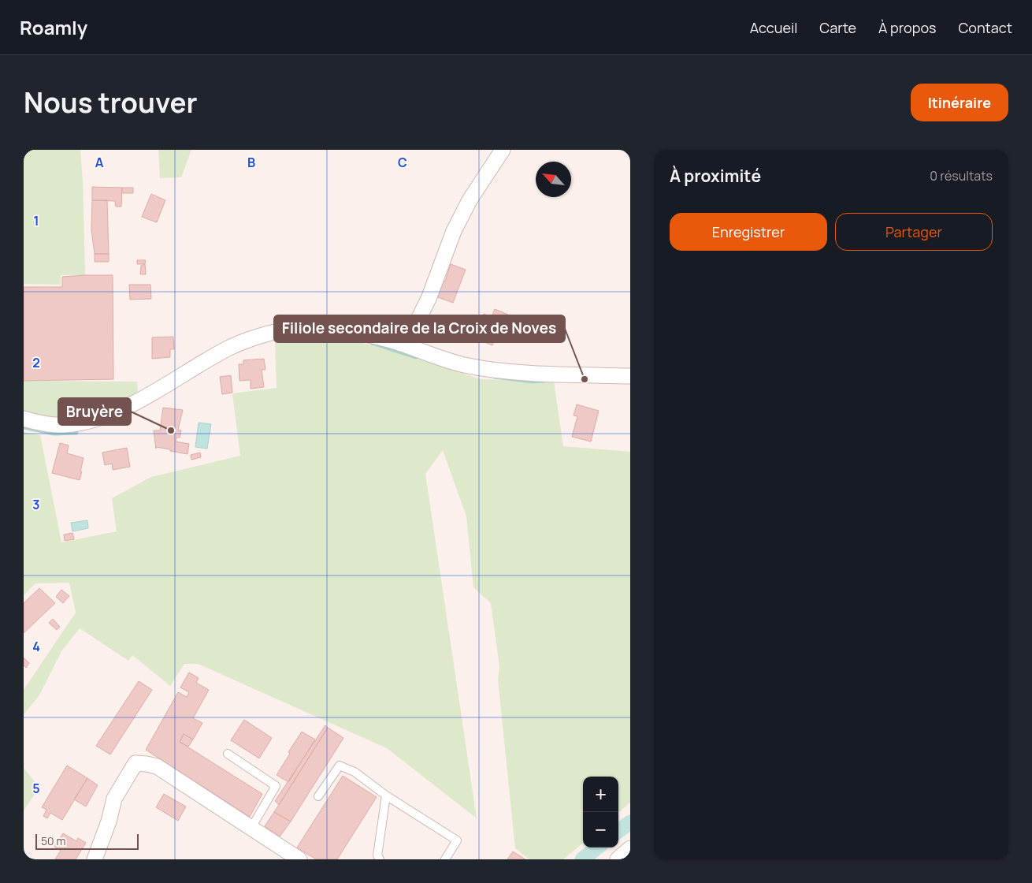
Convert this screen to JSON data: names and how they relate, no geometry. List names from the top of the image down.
{
  "places": ["Filiole secondaire de la Croix de Noves", "Bruyère"],
  "scale_bar": "50 m",
  "north": "top left",
  "page": {
    "header": "Roamly",
    "nav": [
      "Accueil",
      "Carte",
      "À propos",
      "Contact"
    ],
    "title": "Nous trouver",
    "buttons": [
      "Itinéraire",
      ["Enregistrer", "Partager"]
    ],
    "heading": ["À proximité", "0 résultats"],
    "map_buttons": ["+", "−"],
    "scale": "50 m"
  },
  "grid": {
    "columns": ["A", "B", "C"],
    "rows": [
      "1",
      "2",
      "3",
      "4",
      "5"
    ]
  }
}
